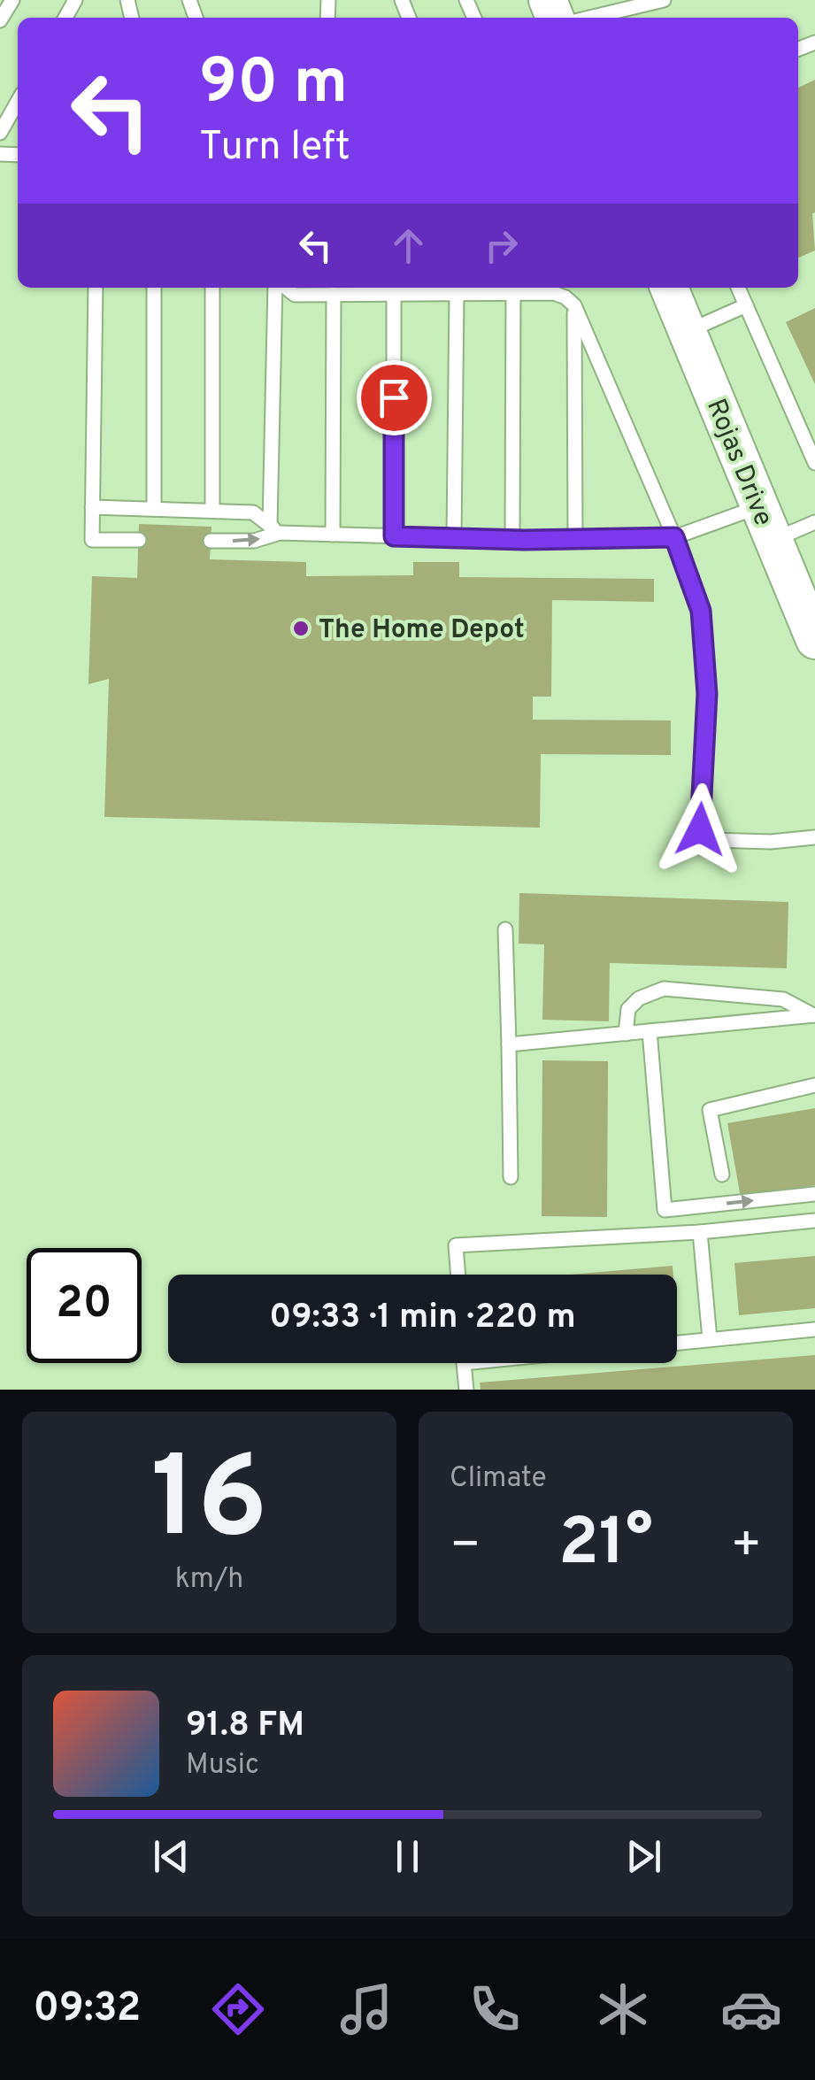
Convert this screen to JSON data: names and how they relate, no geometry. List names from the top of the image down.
{
  "streets": {
    "main road": ["Rojas Drive"]
  },
  "places": ["The Home Depot"],
  "page": {
    "turn": ["90 m", "Turn left"],
    "limit": "20",
    "trip": "09:33 · 1 min · 220 m",
    "tile": [
      ["16", "km/h"],
      "Climate"
    ],
    "heat": ["−", "21°", "+"],
    "song": ["91.8 FM", "Music"],
    "tabs": "09:32"
  }
}
